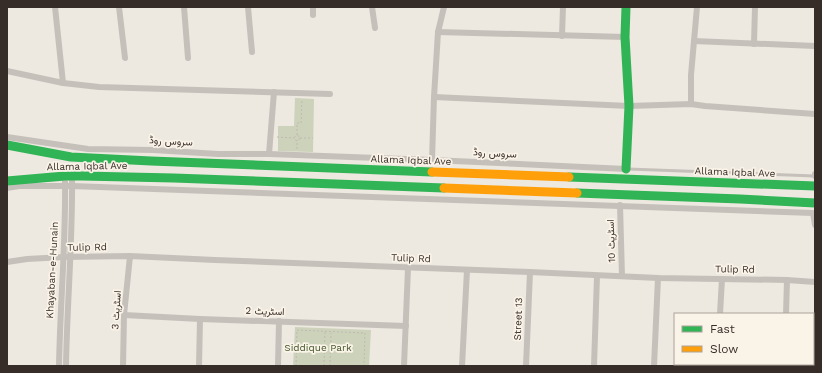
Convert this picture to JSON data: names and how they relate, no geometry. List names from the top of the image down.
{
  "streets": {
    "main road": ["Allama Iqbal Ave"],
    "street": [
      "سروس روڈ",
      "اسٹریٹ 10",
      "Tulip Rd",
      "Khayaban-e-Hunain",
      "اسٹریٹ 3",
      "اسٹریٹ 2",
      "Street 13"
    ]
  },
  "crossings": [
    ["Allama Iqbal Ave", "Khayaban-e-Hunain"],
    ["اسٹریٹ 10", "Tulip Rd"],
    ["Tulip Rd", "Khayaban-e-Hunain"],
    ["Tulip Rd", "اسٹریٹ 3"],
    ["Tulip Rd", "Street 13"],
    ["اسٹریٹ 3", "اسٹریٹ 2"]
  ],
  "parks": ["Siddique Park"],
  "legend": ["Fast", "Slow"]
}
